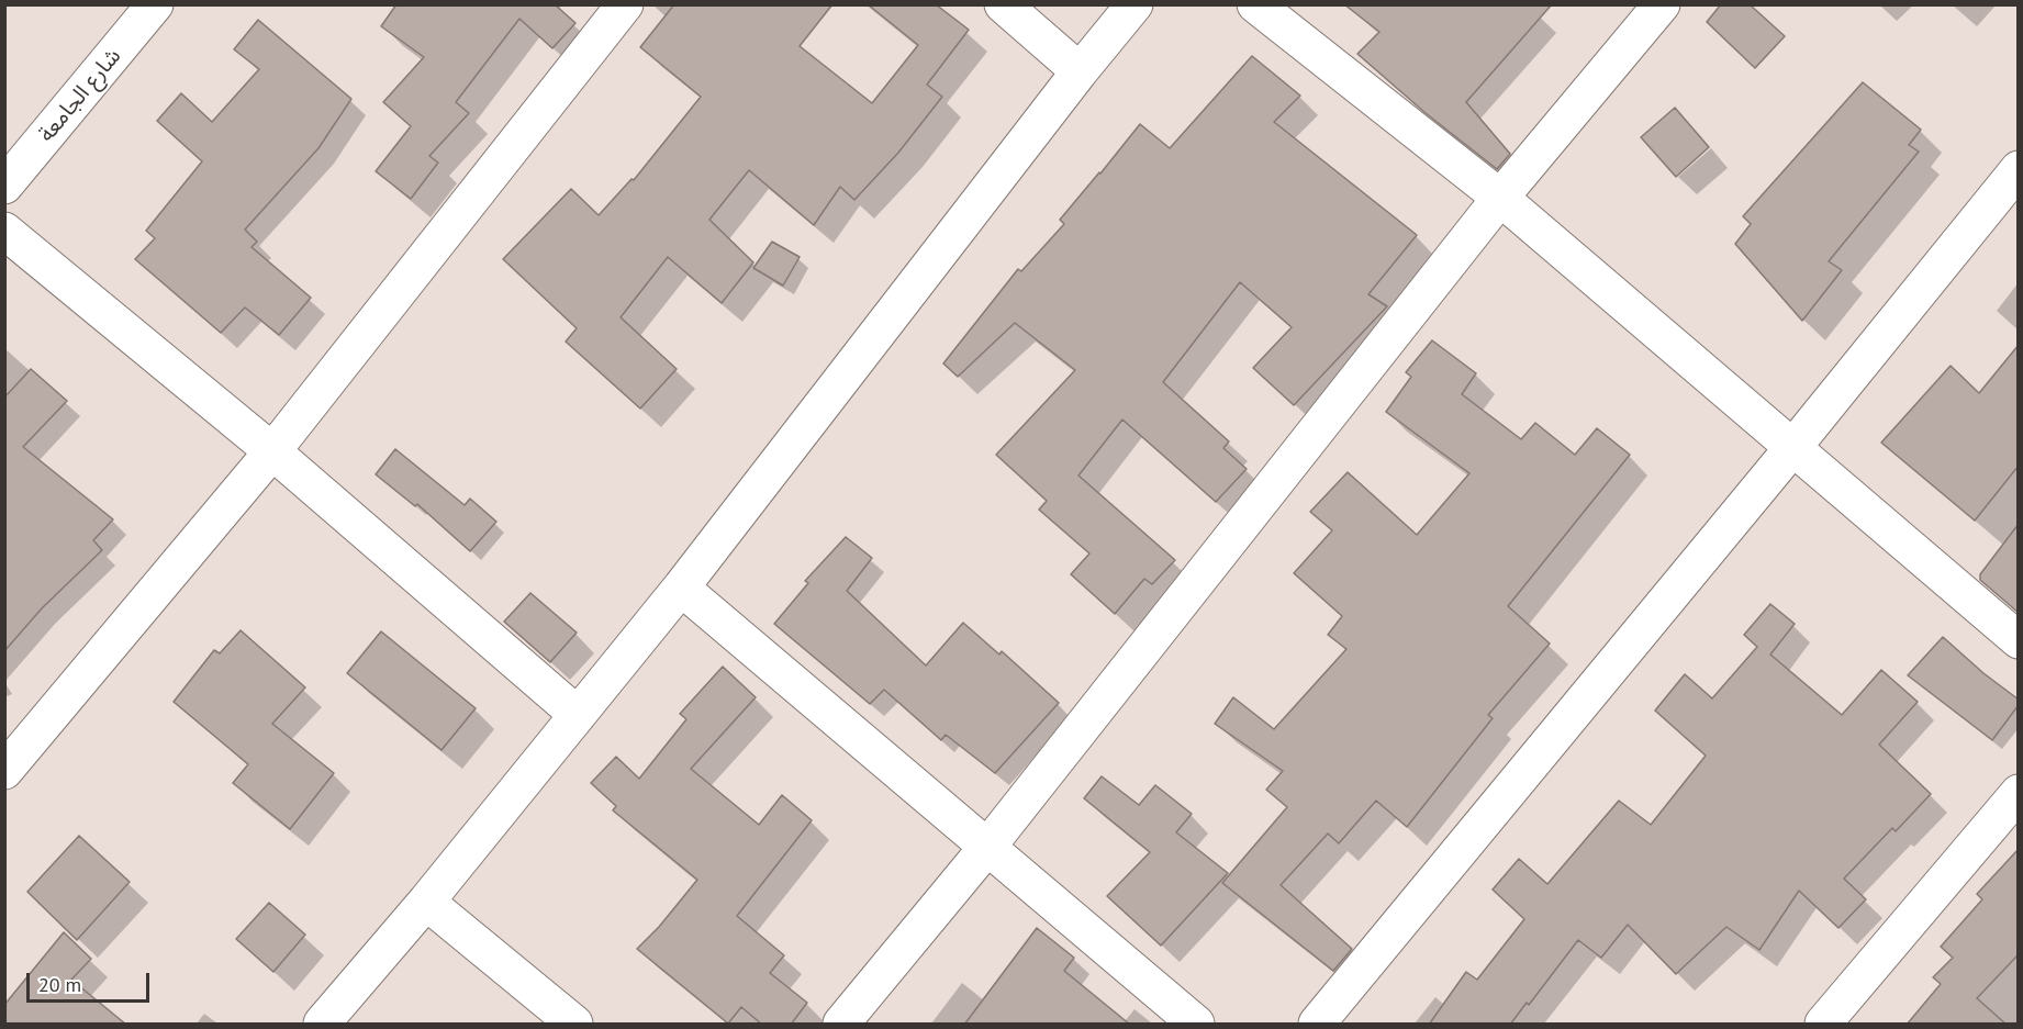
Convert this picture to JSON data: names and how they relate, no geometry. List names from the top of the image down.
{
  "streets": {
    "street": ["شارع الجامعة"]
  },
  "scale_bar": "20 m"
}
